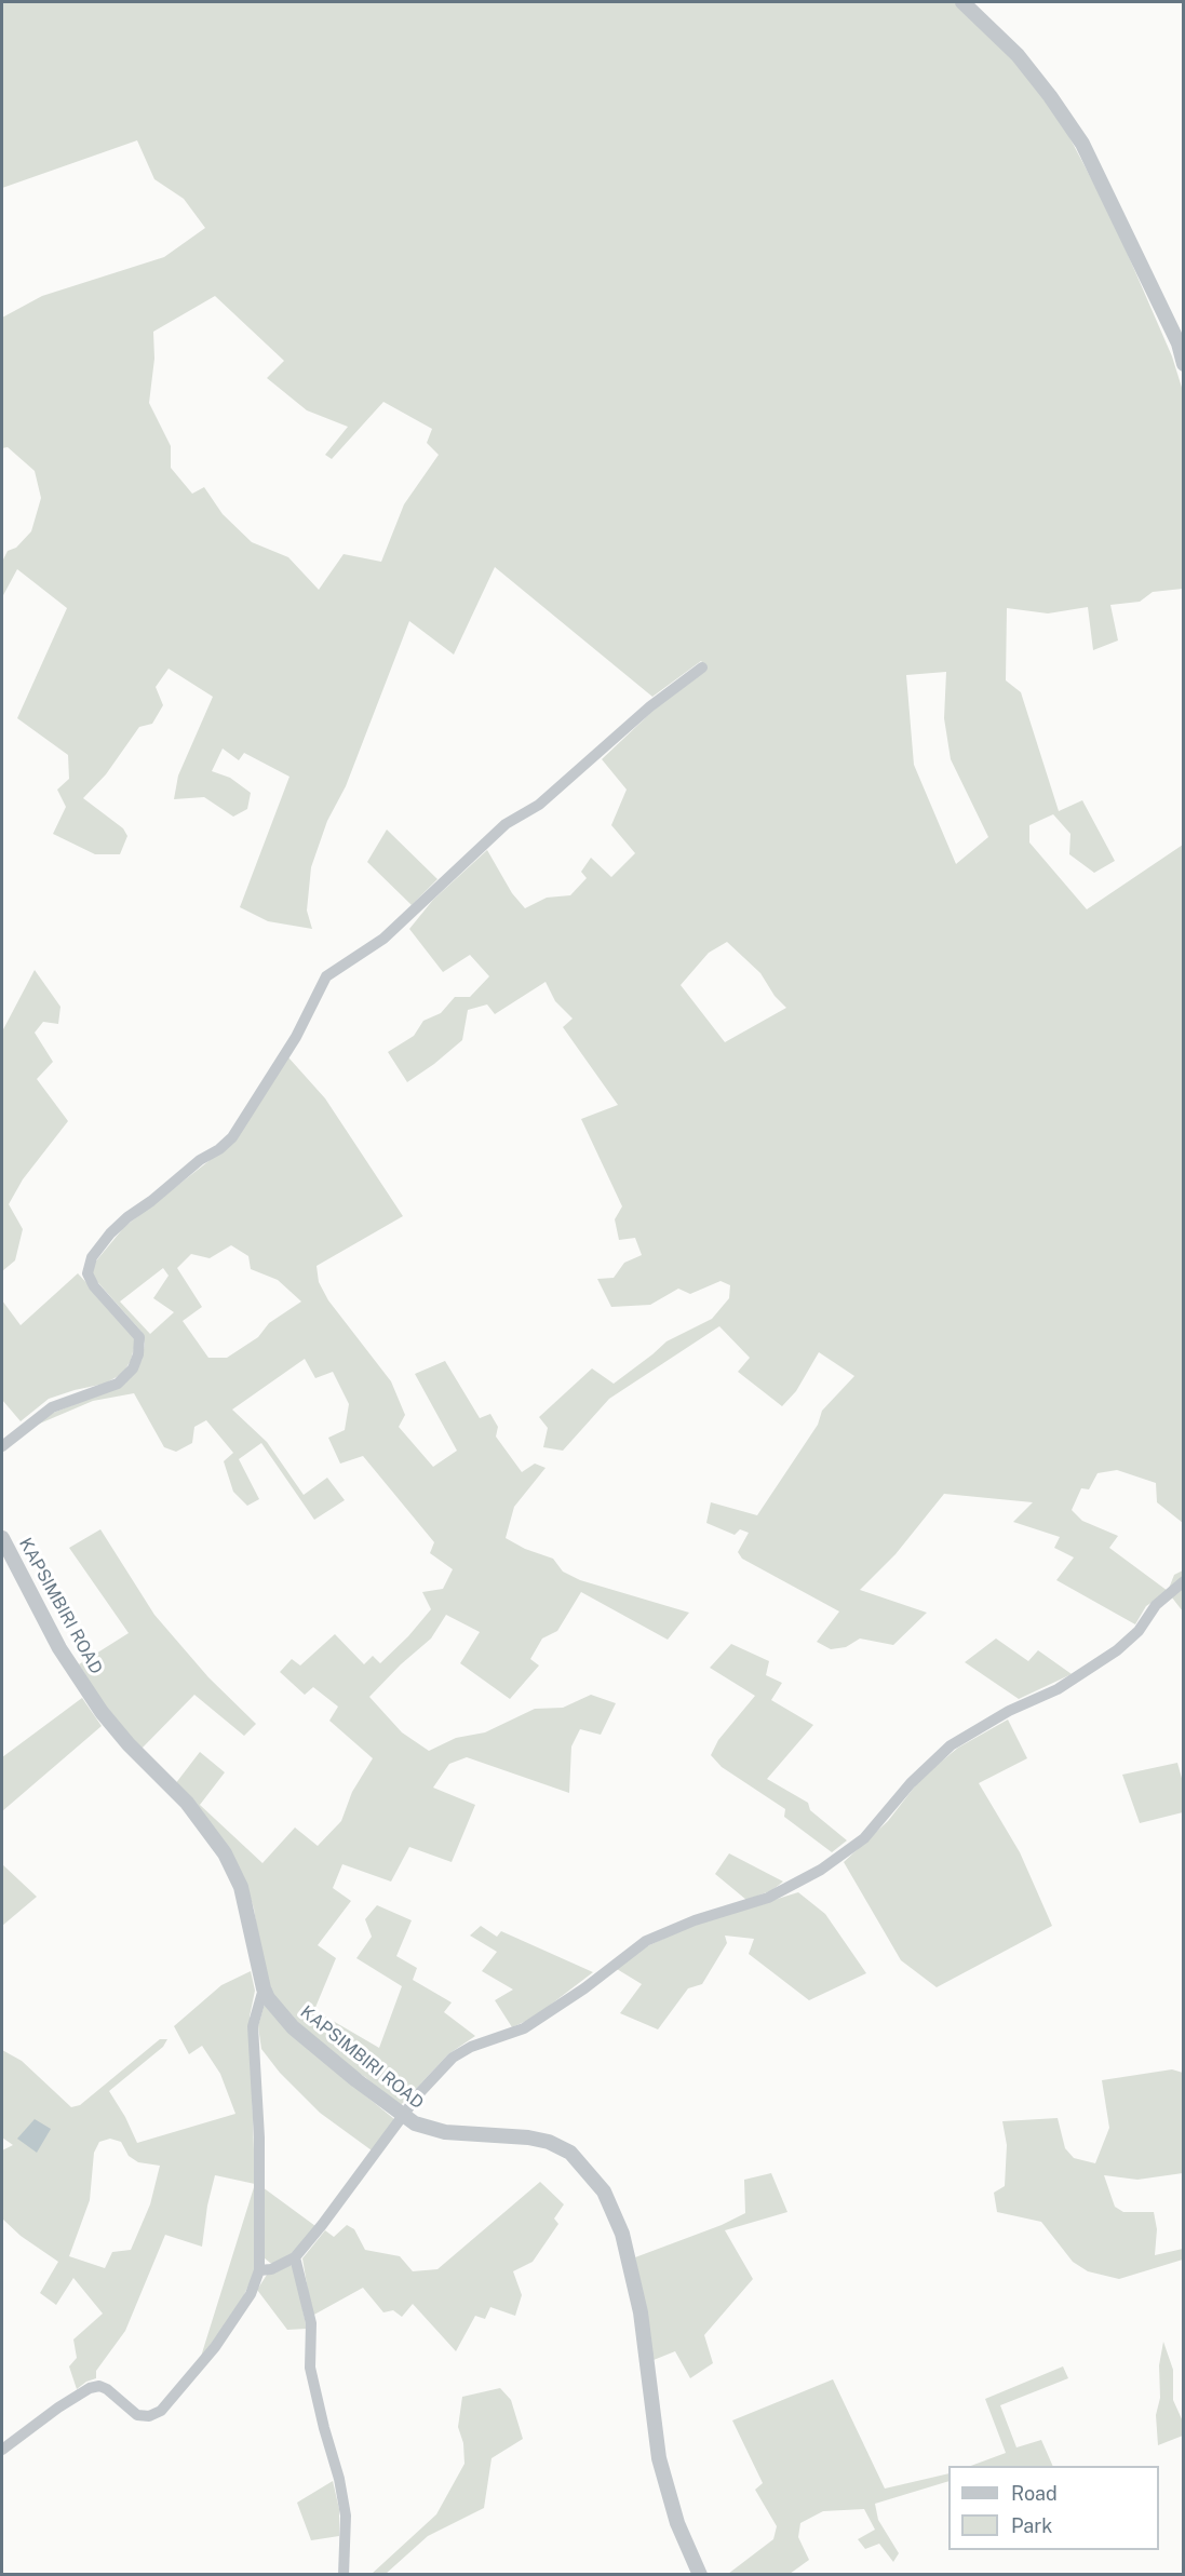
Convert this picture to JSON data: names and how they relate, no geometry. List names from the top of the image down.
{
  "streets": {
    "street": ["KAPSIMBIRI ROAD"]
  },
  "legend": ["Road", "Park"]
}
